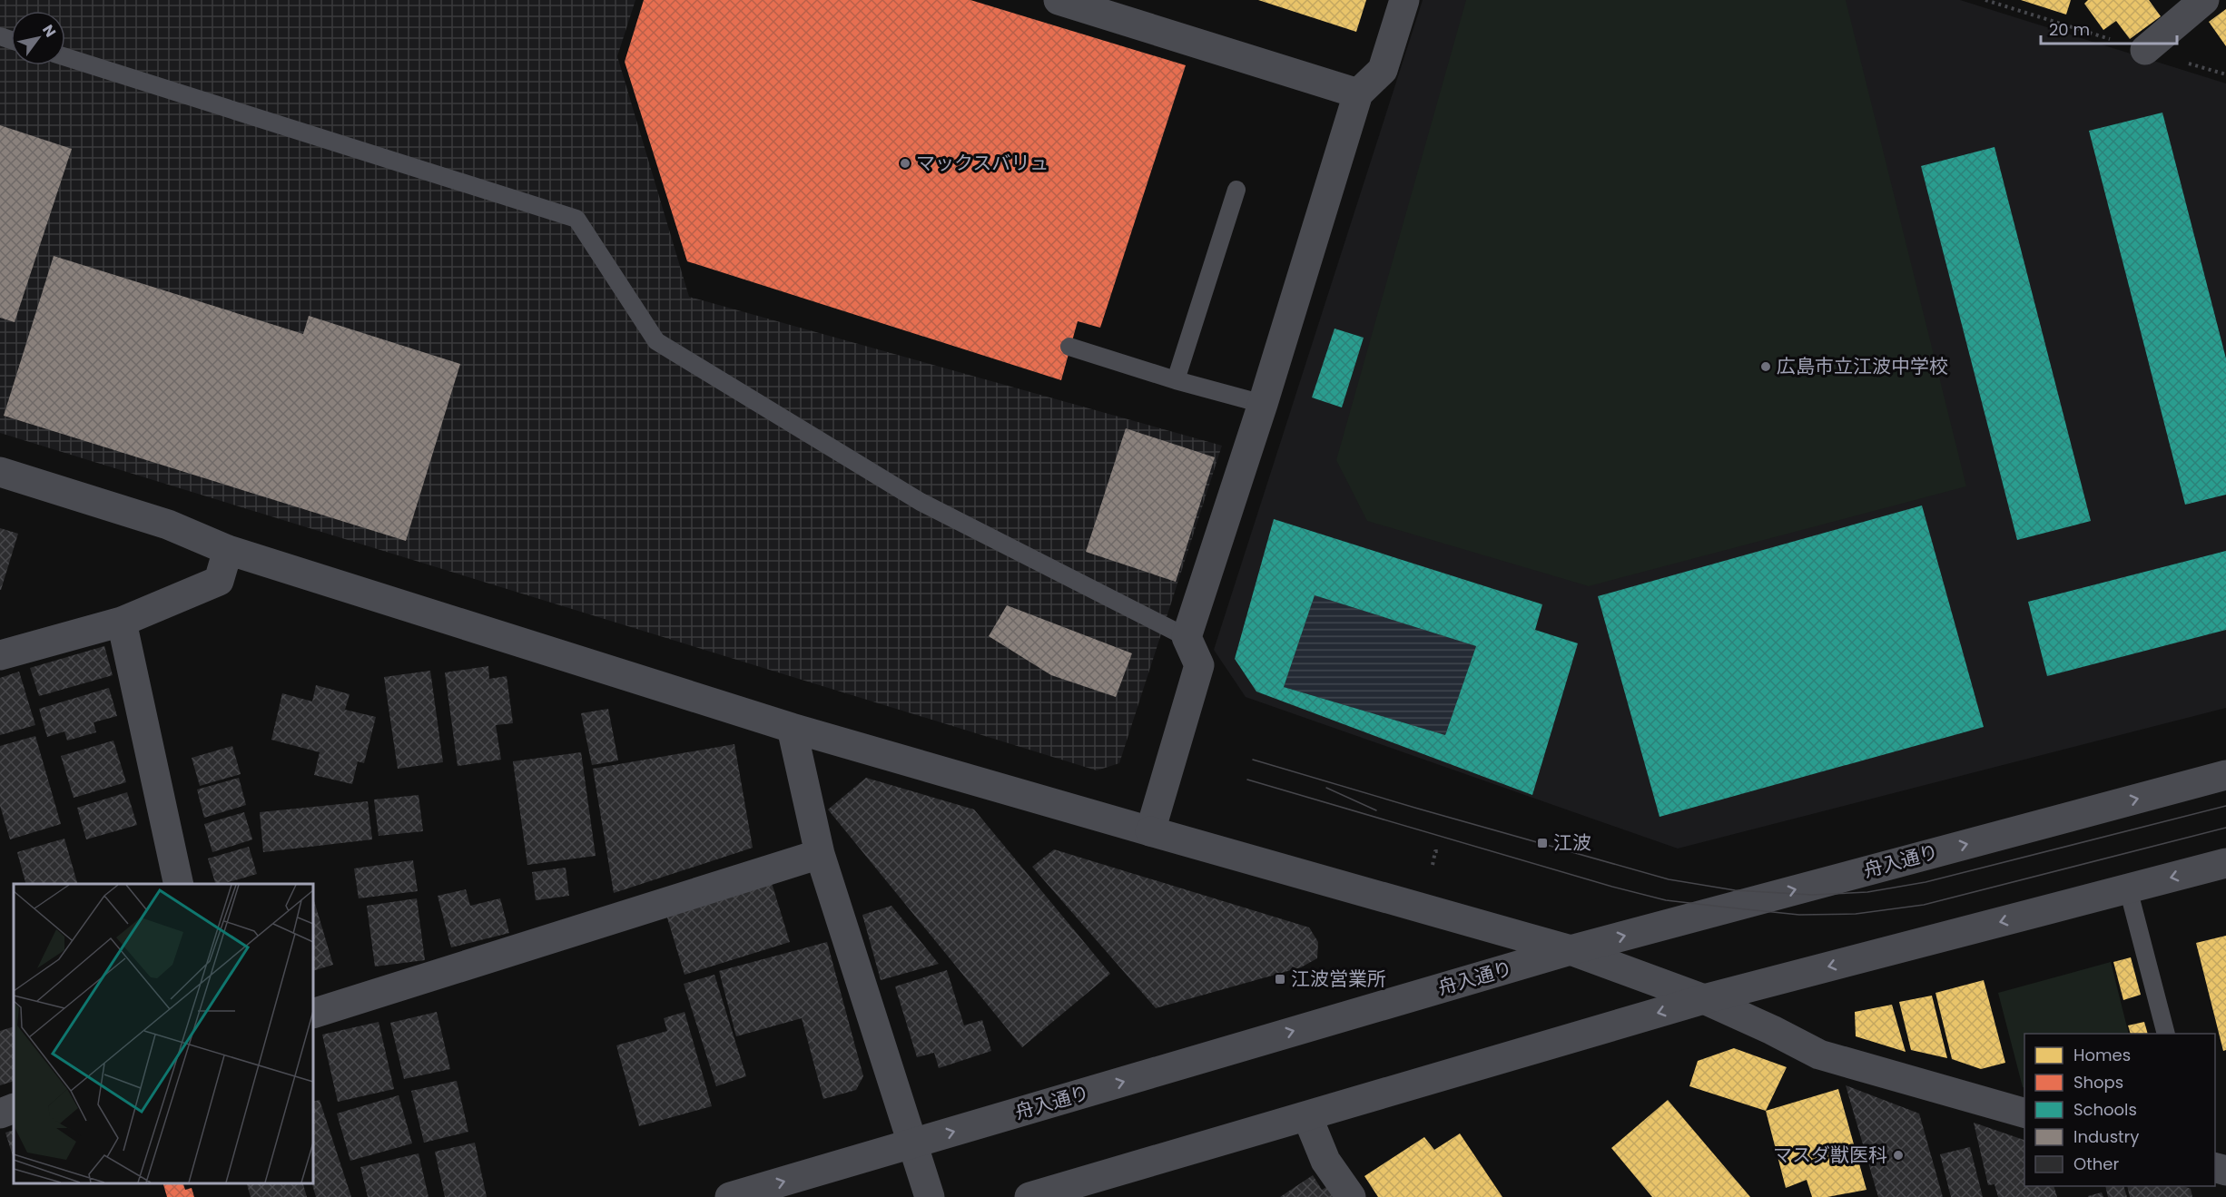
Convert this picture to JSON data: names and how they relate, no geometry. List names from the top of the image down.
{
  "streets": {
    "street": ["舟入通り"]
  },
  "places": {
    "other": ["マックスバリュ", "広島市立江波中学校", "マスダ獣医科"],
    "transit": ["江波", "江波営業所"]
  },
  "legend": [
    "Homes",
    "Shops",
    "Schools",
    "Industry",
    "Other"
  ],
  "scale_bar": "20 m",
  "north": "top right"
}
